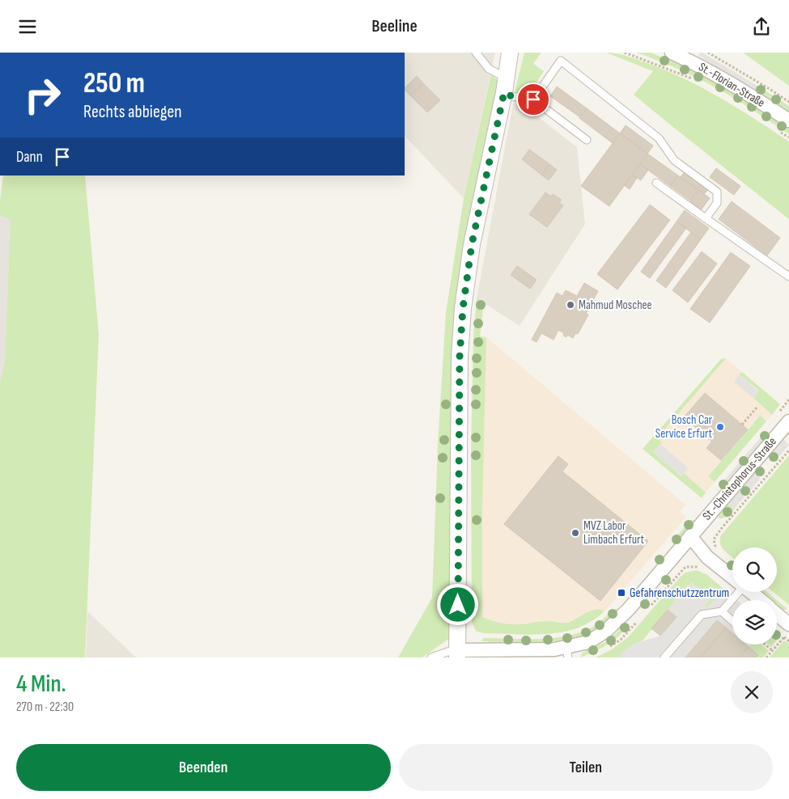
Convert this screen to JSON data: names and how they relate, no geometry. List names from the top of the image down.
{
  "streets": {
    "street": ["St.-Florian-Straße", "St.-Christophorus-Straße"]
  },
  "places": {
    "other": ["Mahmud Moschee", "Bosch Car Service Erfurt", "MVZ Labor Limbach Erfurt"],
    "transit": ["Gefahrenschutzzentrum"]
  },
  "page": {
    "header": "Beeline",
    "turn": ["250 m", "Rechts abbiegen"],
    "then": "Dann",
    "heading": ["4 Min.", "270 m · 22:30"],
    "buttons": ["Beenden", "Teilen"]
  }
}
